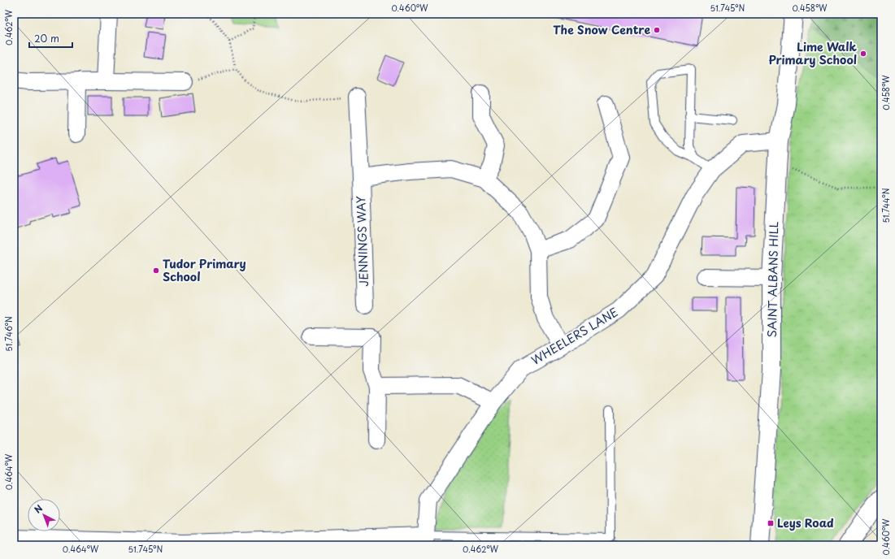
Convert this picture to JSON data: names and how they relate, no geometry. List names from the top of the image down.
{
  "streets": {
    "street": ["JENNINGS WAY", "SAINT ALBANS HILL", "WHEELERS LANE"]
  },
  "crossings": [
    ["SAINT ALBANS HILL", "WHEELERS LANE"]
  ],
  "places": {
    "other": ["The Snow Centre", "Lime Walk Primary School", "Tudor Primary School"],
    "transit": ["Leys Road"]
  },
  "scale_bar": "20 m",
  "north": "top left",
  "coordinates": [
    "0.460°W",
    "51.745°N",
    "0.458°W",
    "0.462°W",
    "51.744°N",
    "51.746°N",
    "0.464°W"
  ]
}
